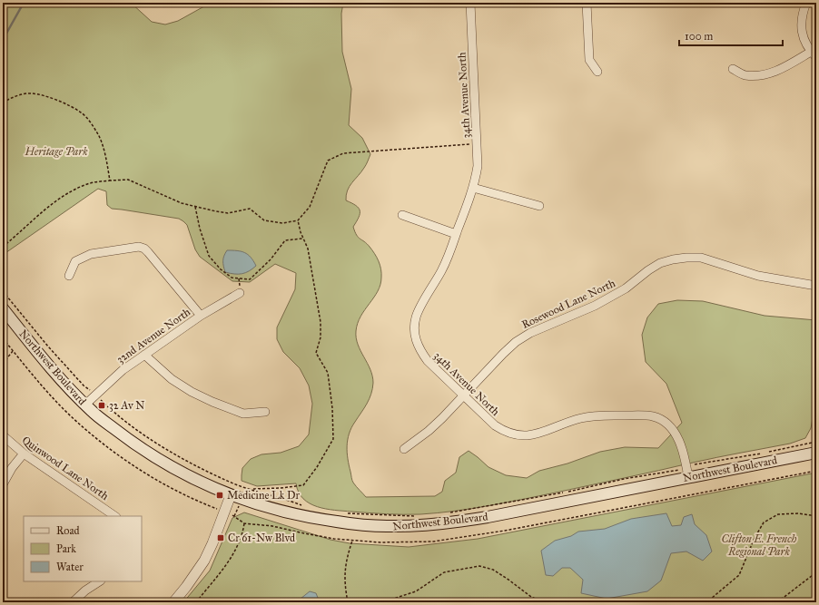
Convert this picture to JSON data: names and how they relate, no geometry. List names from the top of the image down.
{
  "streets": {
    "main road": ["Northwest Boulevard"],
    "street": [
      "34th Avenue North",
      "Rosewood Lane North",
      "32nd Avenue North",
      "Quinwood Lane North"
    ]
  },
  "crossings": [
    ["34th Avenue North", "Rosewood Lane North"],
    ["34th Avenue North", "Northwest Boulevard"],
    ["32nd Avenue North", "Northwest Boulevard"]
  ],
  "parks": ["Heritage Park", "Clifton E. French Regional Park"],
  "places": {
    "transit": ["32 Av N", "Medicine Lk Dr", "Cr 61-Nw Blvd"]
  },
  "legend": ["Road", "Park", "Water"],
  "scale_bar": "100 m"
}
